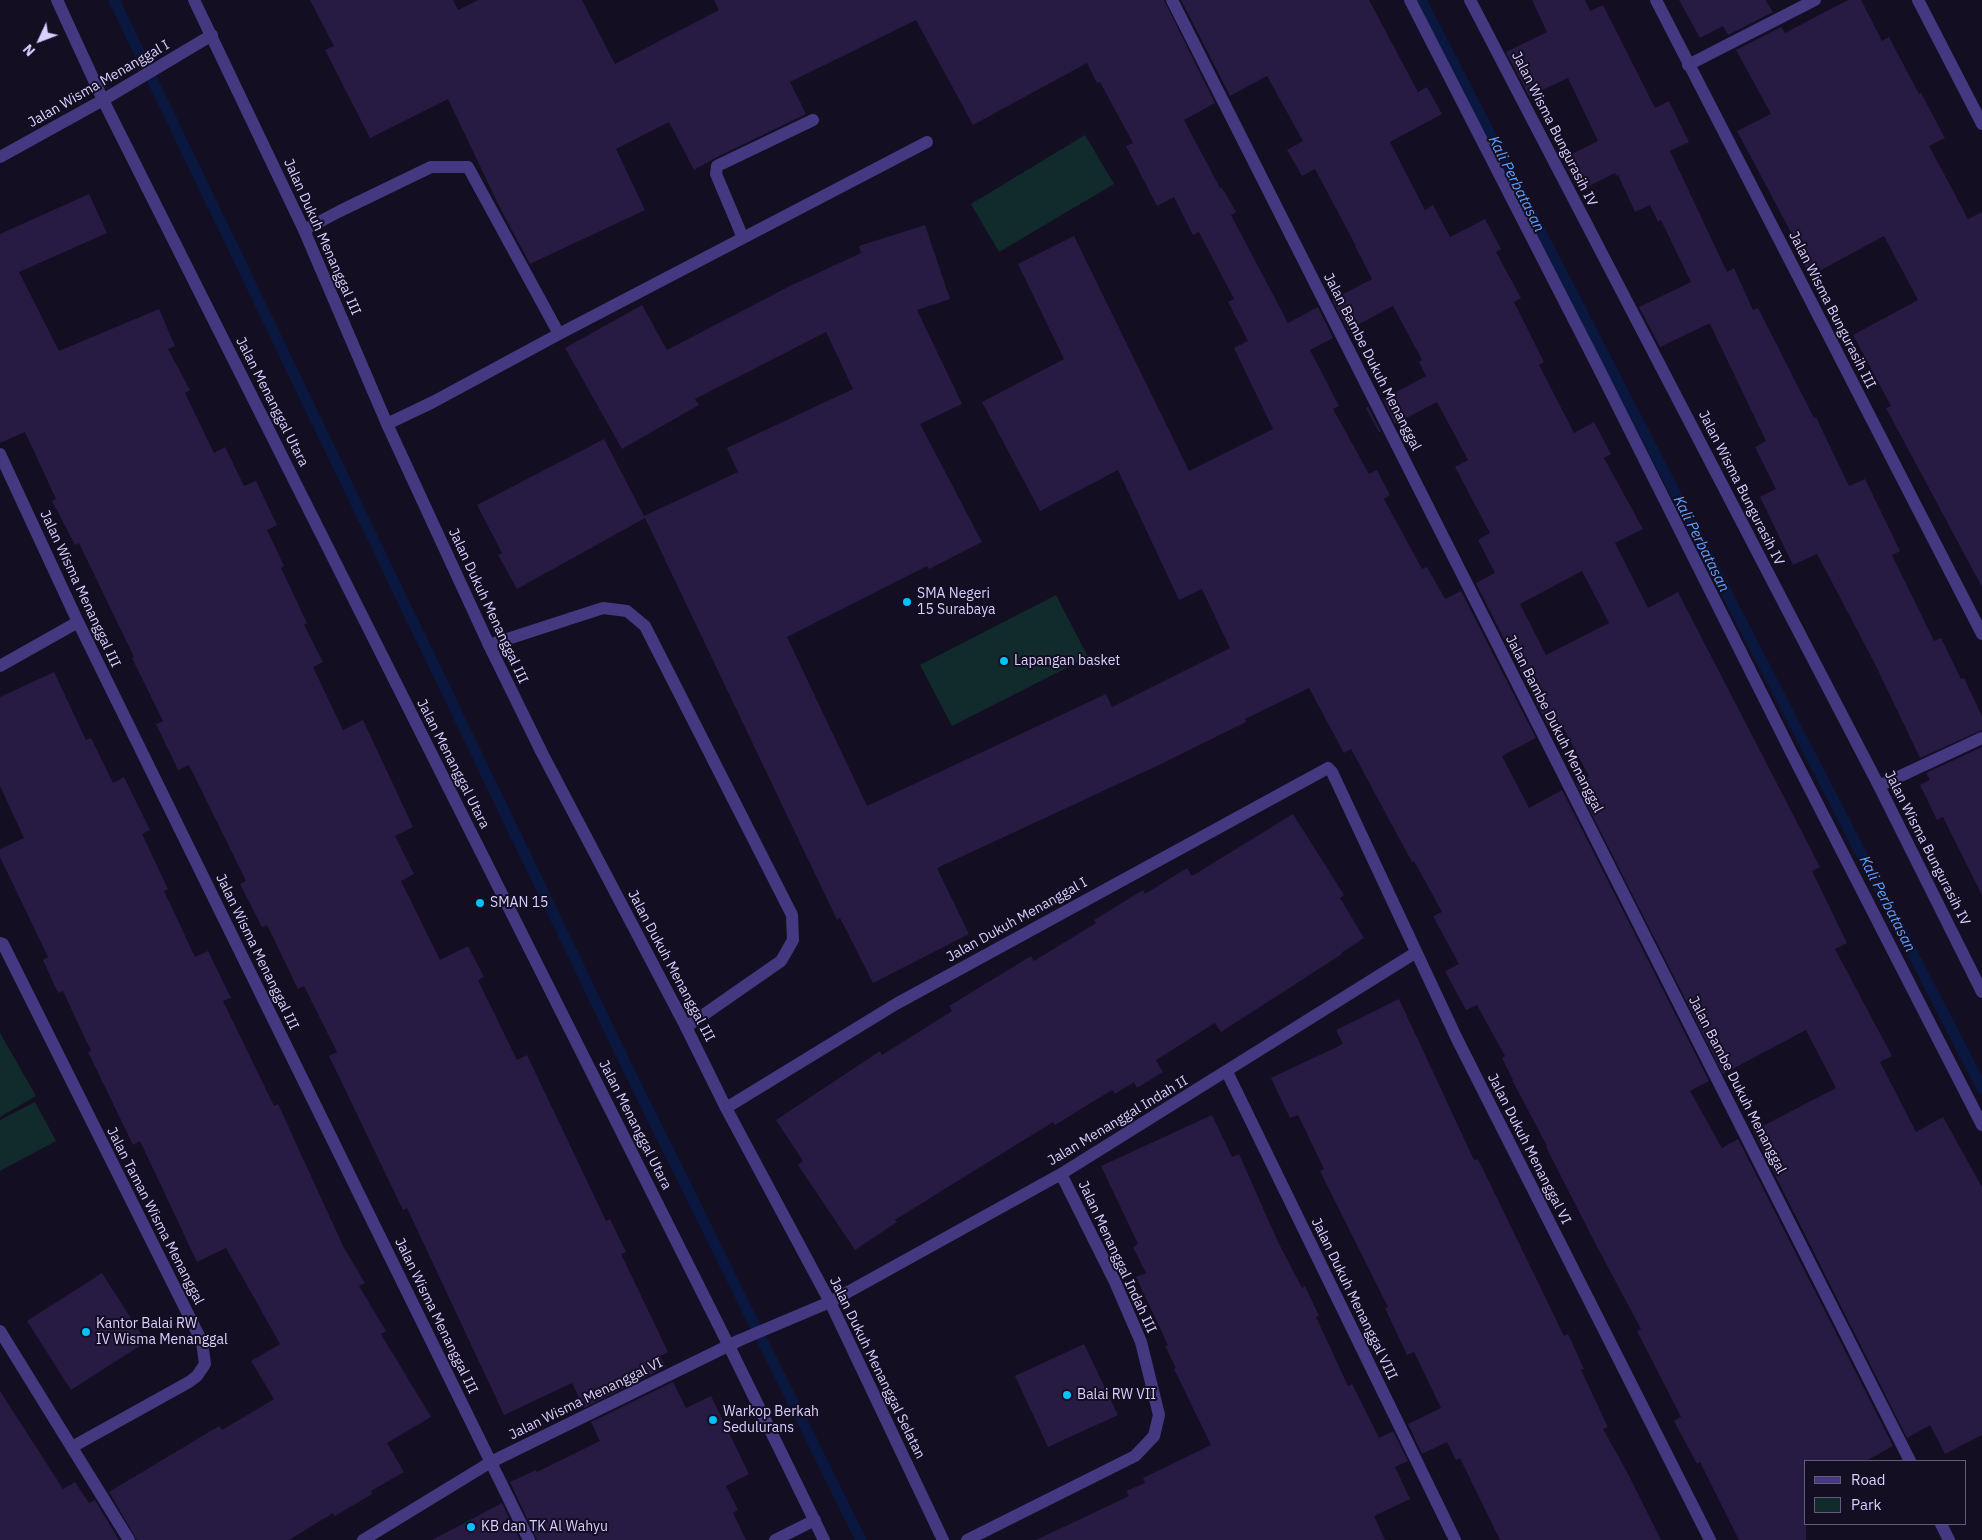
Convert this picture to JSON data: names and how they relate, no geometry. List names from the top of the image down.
{
  "streets": {
    "street": [
      "Jalan Wisma Menanggal I",
      "Jalan Wisma Bungurasih IV",
      "Jalan Dukuh Menanggal III",
      "Jalan Wisma Bungurasih III",
      "Jalan Bambe Dukuh Menanggal",
      "Jalan Menanggal Utara",
      "Jalan Wisma Menanggal III",
      "Jalan Dukuh Menanggal I",
      "Jalan Menanggal Indah II",
      "Jalan Dukuh Menanggal VI",
      "Jalan Taman Wisma Menanggal",
      "Jalan Menanggal Indah III",
      "Jalan Dukuh Menanggal VIII",
      "Jalan Dukuh Menanggal Selatan",
      "Jalan Wisma Menanggal VI"
    ]
  },
  "crossings": [
    ["Jalan Wisma Menanggal I", "Jalan Dukuh Menanggal III"],
    ["Jalan Wisma Menanggal I", "Jalan Menanggal Utara"],
    ["Jalan Dukuh Menanggal III", "Jalan Dukuh Menanggal I"],
    ["Jalan Dukuh Menanggal III", "Jalan Dukuh Menanggal Selatan"],
    ["Jalan Menanggal Utara", "Jalan Wisma Menanggal VI"],
    ["Jalan Wisma Menanggal III", "Jalan Wisma Menanggal VI"],
    ["Jalan Dukuh Menanggal I", "Jalan Dukuh Menanggal VI"],
    ["Jalan Menanggal Indah II", "Jalan Dukuh Menanggal VI"],
    ["Jalan Menanggal Indah II", "Jalan Menanggal Indah III"],
    ["Jalan Menanggal Indah II", "Jalan Dukuh Menanggal VIII"],
    ["Jalan Menanggal Indah II", "Jalan Dukuh Menanggal Selatan"],
    ["Jalan Menanggal Indah II", "Jalan Wisma Menanggal VI"],
    ["Jalan Dukuh Menanggal Selatan", "Jalan Wisma Menanggal VI"]
  ],
  "water": ["Kali Perbatasan"],
  "places": [
    "SMA Negeri 15 Surabaya",
    "Lapangan basket",
    "SMAN 15",
    "Kantor Balai RW IV Wisma Menanggal",
    "Balai RW VII",
    "Warkop Berkah Sedulurans",
    "KB dan TK Al Wahyu"
  ],
  "legend": ["Road", "Park"],
  "north": "bottom left"
}
